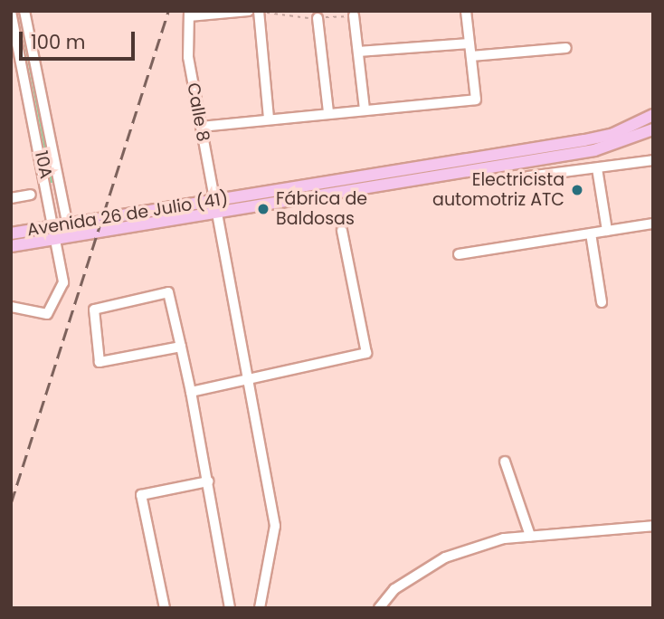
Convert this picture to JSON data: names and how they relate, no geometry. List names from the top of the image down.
{
  "streets": {
    "main road": ["Avenida 26 de Julio (41)"],
    "street": ["Calle 8", "10A"]
  },
  "crossings": [
    ["Calle 8", "Avenida 26 de Julio (41)"],
    ["10A", "Avenida 26 de Julio (41)"]
  ],
  "places": ["Electricista automotriz ATC", "Fábrica de Baldosas"],
  "scale_bar": "100 m"
}
